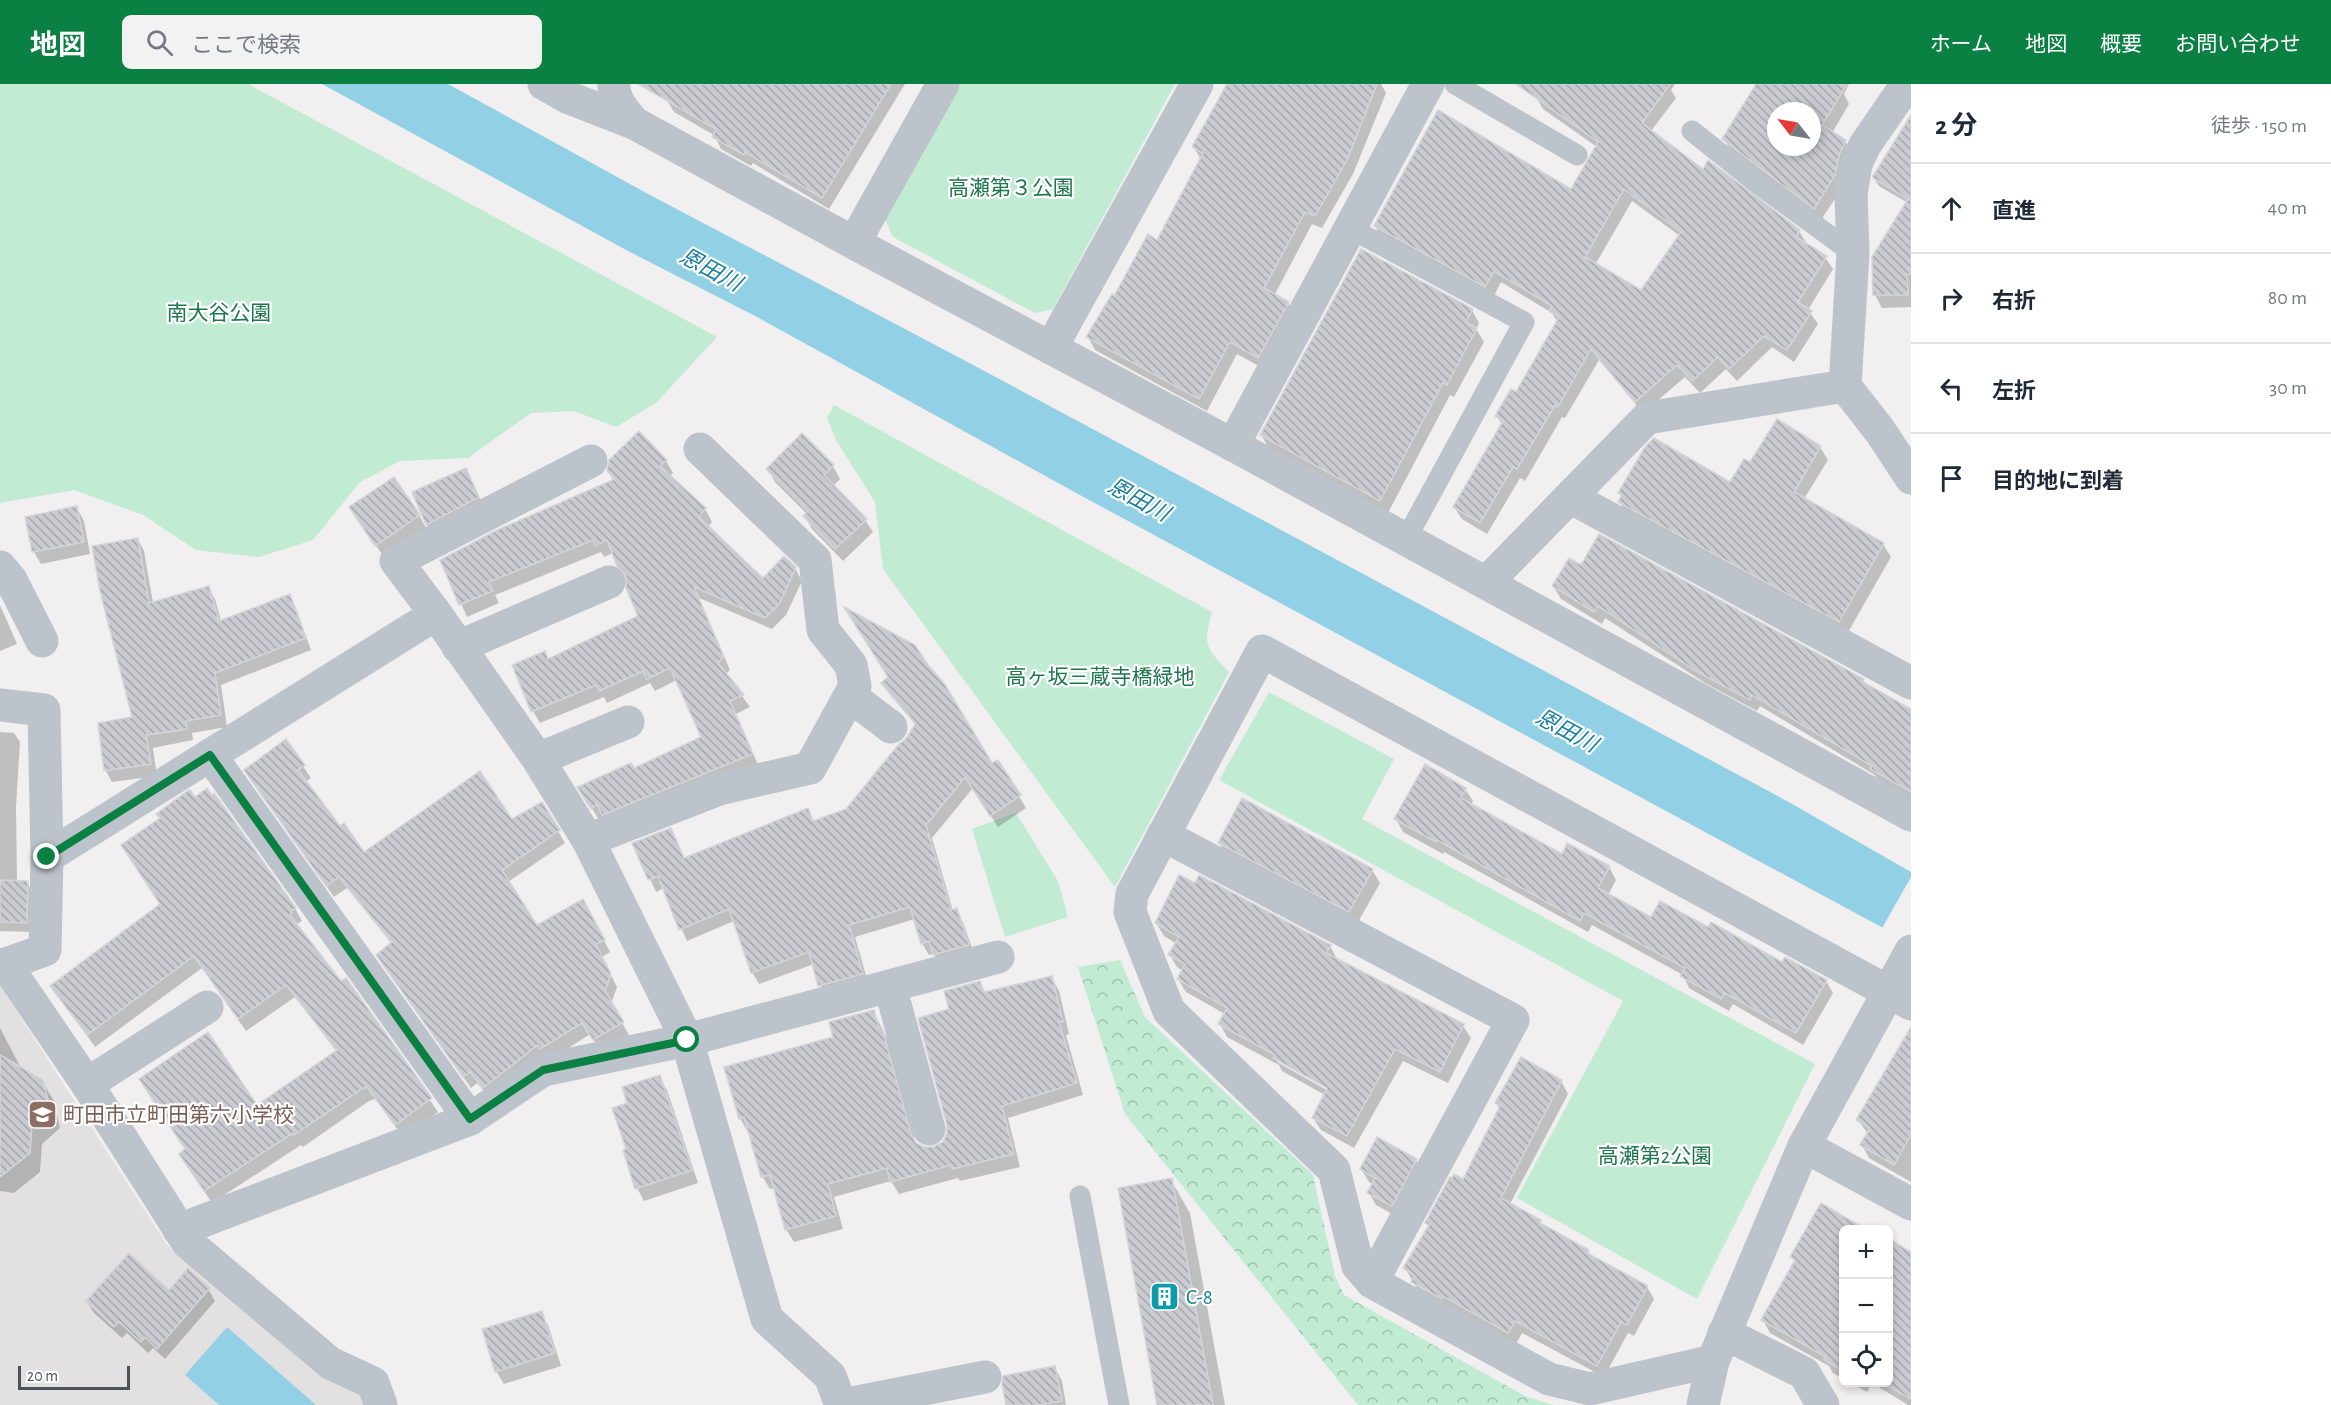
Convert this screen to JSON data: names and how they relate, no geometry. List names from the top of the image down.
{
  "water": ["恩田川"],
  "parks": [
    "高瀬第３公園",
    "南大谷公園",
    "高ヶ坂三蔵寺橋緑地",
    "高瀬第2公園"
  ],
  "places": {
    "school or university": ["町田市立町田第六小学校"],
    "building": ["C-8"]
  },
  "scale_bar": "20 m",
  "north": "top left",
  "page": {
    "header": "地図",
    "search": "ここで検索",
    "nav": [
      "ホーム",
      "地図",
      "概要",
      "お問い合わせ"
    ],
    "heading": ["2 分", "徒歩 · 150 m"],
    "list": [
      ["直進", "40 m"],
      ["右折", "80 m"],
      ["左折", "30 m"],
      "目的地に到着"
    ],
    "map_buttons": ["+", "−"],
    "scale": "20 m"
  }
}
